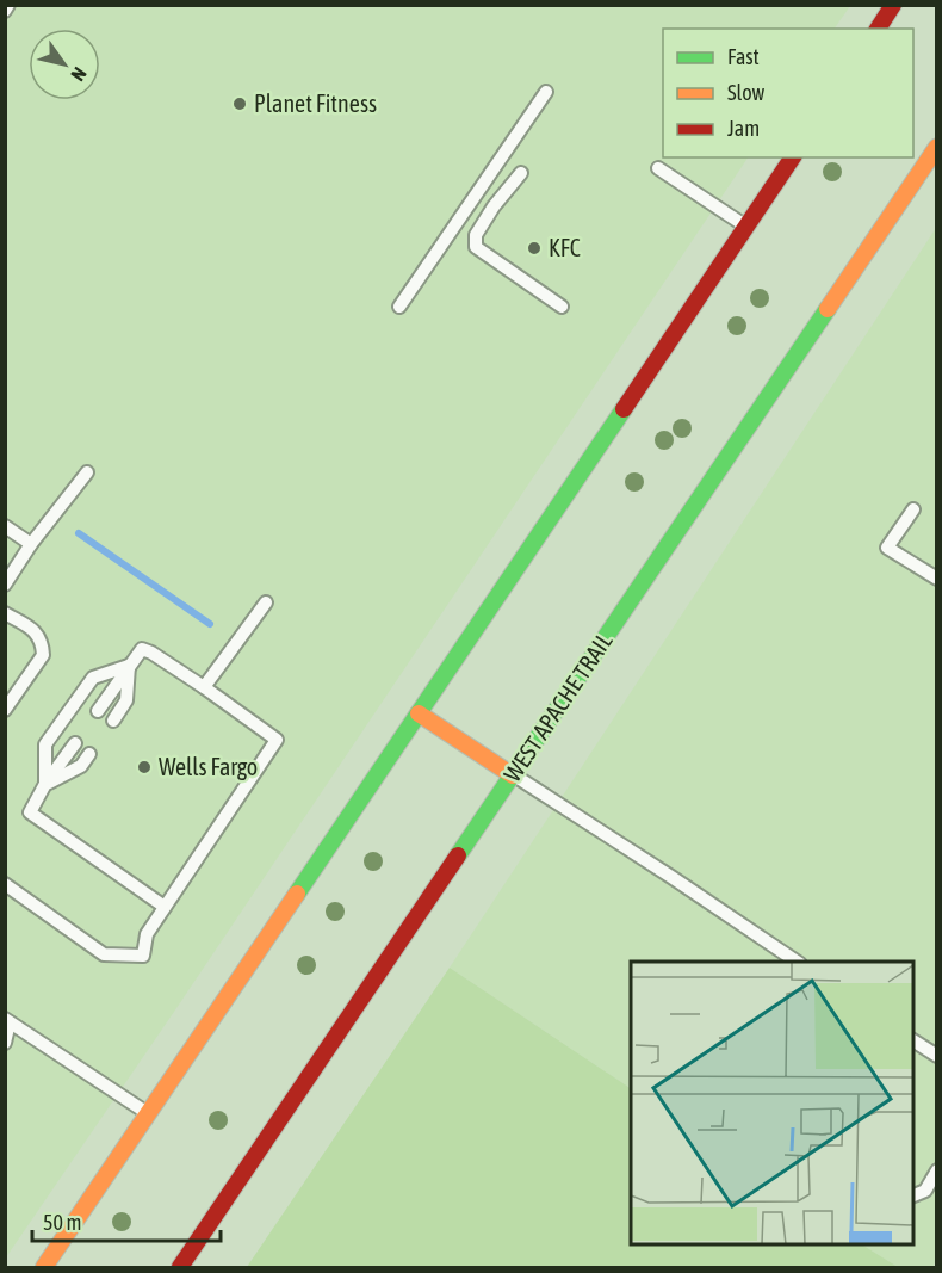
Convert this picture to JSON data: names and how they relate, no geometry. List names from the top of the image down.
{
  "streets": {
    "main road": ["WEST APACHE TRAIL"]
  },
  "places": ["Planet Fitness", "KFC", "Wells Fargo"],
  "legend": ["Fast", "Slow", "Jam"],
  "scale_bar": "50 m",
  "north": "bottom right"
}
